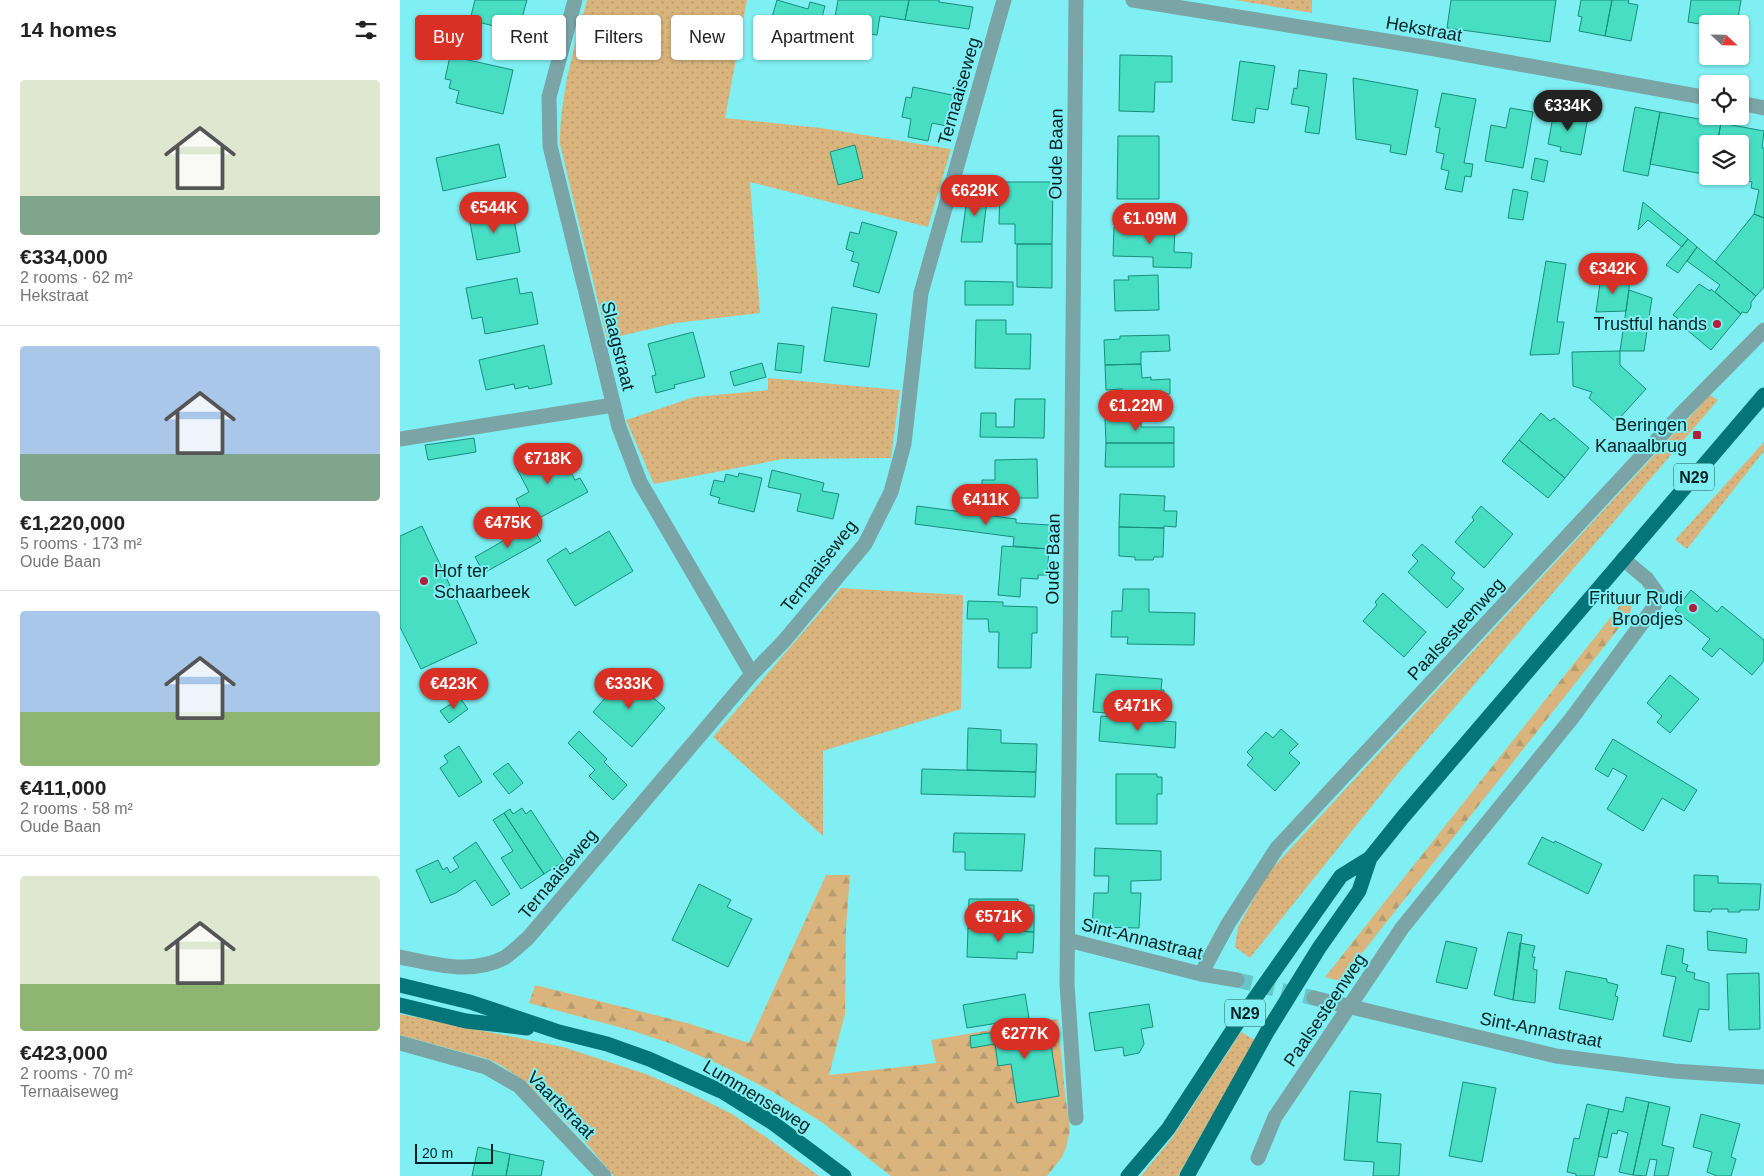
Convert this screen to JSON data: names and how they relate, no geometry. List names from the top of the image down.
{
  "streets": {
    "main road": ["N29", "Paalsesteenweg", "Lummenseweg"],
    "street": [
      "Hekstraat",
      "Ternaaiseweg",
      "Oude Baan",
      "Slaagstraat",
      "Sint-Annastraat",
      "Vaartstraat"
    ]
  },
  "crossings": [
    ["Ternaaiseweg", "Slaagstraat"],
    ["Oude Baan", "Sint-Annastraat"],
    ["Paalsesteenweg", "Sint-Annastraat"]
  ],
  "places": {
    "other": ["Trustful hands", "Hof ter Schaarbeek", "Frituur Rudi Broodjes"],
    "transit": ["Beringen Kanaalbrug"]
  },
  "scale_bar": "20 m",
  "north": "right",
  "page": {
    "heading": "14 homes",
    "chip": [
      "Buy",
      "Rent",
      "Filters",
      "New",
      "Apartment"
    ],
    "list": [
      {
        "name": "€334,000",
        "note": "2 rooms · 62 m² · Hekstraat"
      },
      {
        "name": "€1,220,000",
        "note": "5 rooms · 173 m² · Oude Baan"
      },
      {
        "name": "€411,000",
        "note": "2 rooms · 58 m² · Oude Baan"
      },
      {
        "name": "€423,000",
        "note": "2 rooms · 70 m² · Ternaaiseweg"
      }
    ],
    "price": [
      "€334K",
      "€629K",
      "€544K",
      "€1.09M",
      "€342K",
      "€1.22M",
      "€718K",
      "€411K",
      "€475K",
      "€423K",
      "€333K",
      "€471K",
      "€571K",
      "€277K"
    ],
    "scale": "20 m"
  }
}
